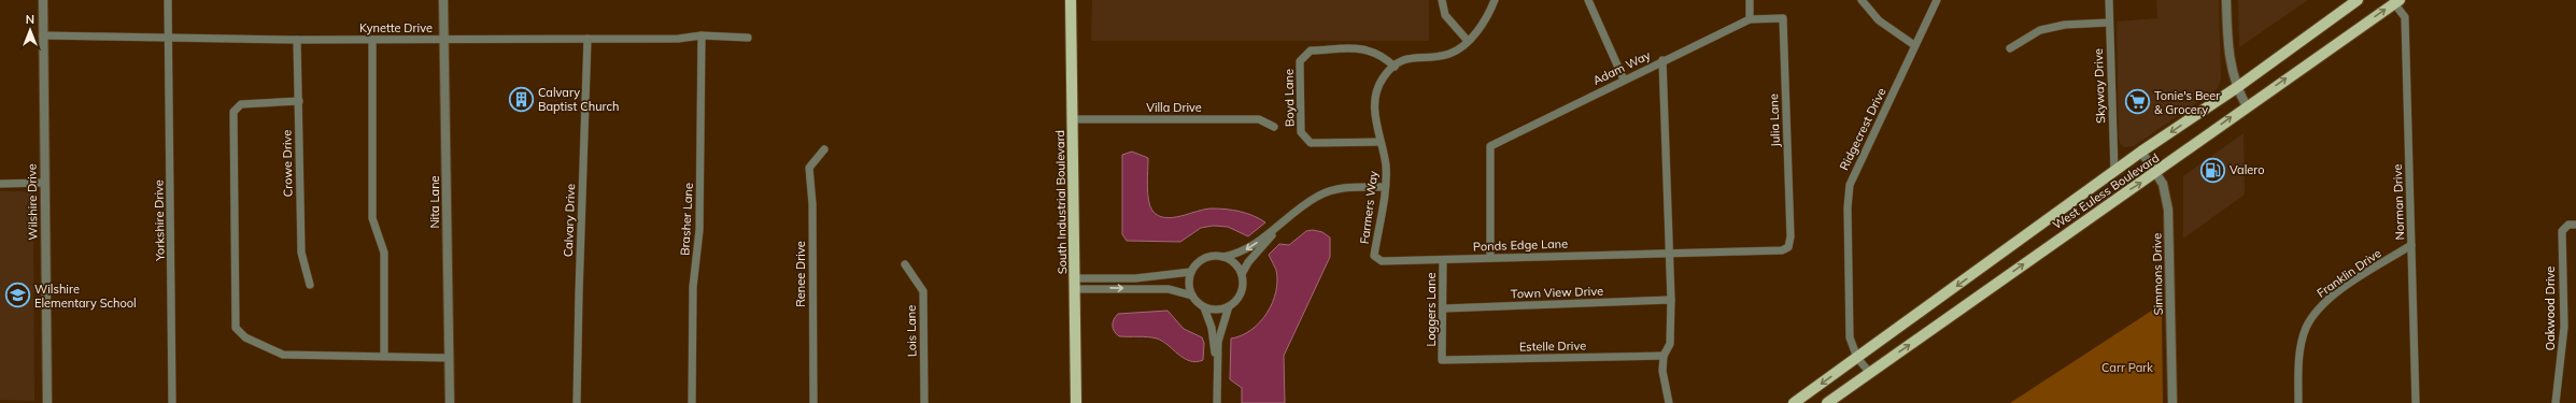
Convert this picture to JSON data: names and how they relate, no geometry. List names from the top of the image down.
{
  "streets": {
    "main road": ["West Euless Boulevard", "South Industrial Boulevard"],
    "street": [
      "Kynette Drive",
      "Adam Way",
      "Skyway Drive",
      "Boyd Lane",
      "Villa Drive",
      "Julia Lane",
      "Ridgecrest Drive",
      "Crowe Drive",
      "Wilshire Drive",
      "Nita Lane",
      "Norman Drive",
      "Farmers Way",
      "Brasher Lane",
      "Yorkshire Drive",
      "Calvary Drive",
      "Ponds Edge Lane",
      "Franklin Drive",
      "Renee Drive",
      "Simmons Drive",
      "Town View Drive",
      "Oakwood Drive",
      "Loggers Lane",
      "Lois Lane",
      "Estelle Drive"
    ]
  },
  "crossings": [
    ["Kynette Drive", "Crowe Drive"],
    ["Kynette Drive", "Wilshire Drive"],
    ["Kynette Drive", "Nita Lane"],
    ["Kynette Drive", "Brasher Lane"],
    ["Kynette Drive", "Yorkshire Drive"],
    ["Kynette Drive", "Calvary Drive"],
    ["Adam Way", "Julia Lane"],
    ["Adam Way", "Ponds Edge Lane"],
    ["Skyway Drive", "West Euless Boulevard"],
    ["Boyd Lane", "Farmers Way"],
    ["Villa Drive", "South Industrial Boulevard"],
    ["Julia Lane", "Ponds Edge Lane"],
    ["Ridgecrest Drive", "West Euless Boulevard"],
    ["West Euless Boulevard", "Norman Drive"],
    ["West Euless Boulevard", "Simmons Drive"],
    ["Norman Drive", "Franklin Drive"],
    ["Farmers Way", "Ponds Edge Lane"],
    ["Ponds Edge Lane", "Loggers Lane"],
    ["Town View Drive", "Loggers Lane"],
    ["Loggers Lane", "Estelle Drive"]
  ],
  "parks": ["Carr Park"],
  "places": {
    "building": ["Calvary Baptist Church"],
    "supermarket": ["Tonie's Beer & Grocery"],
    "fuel station": ["Valero"],
    "school or university": ["Wilshire Elementary School"]
  },
  "north": "top"
}
